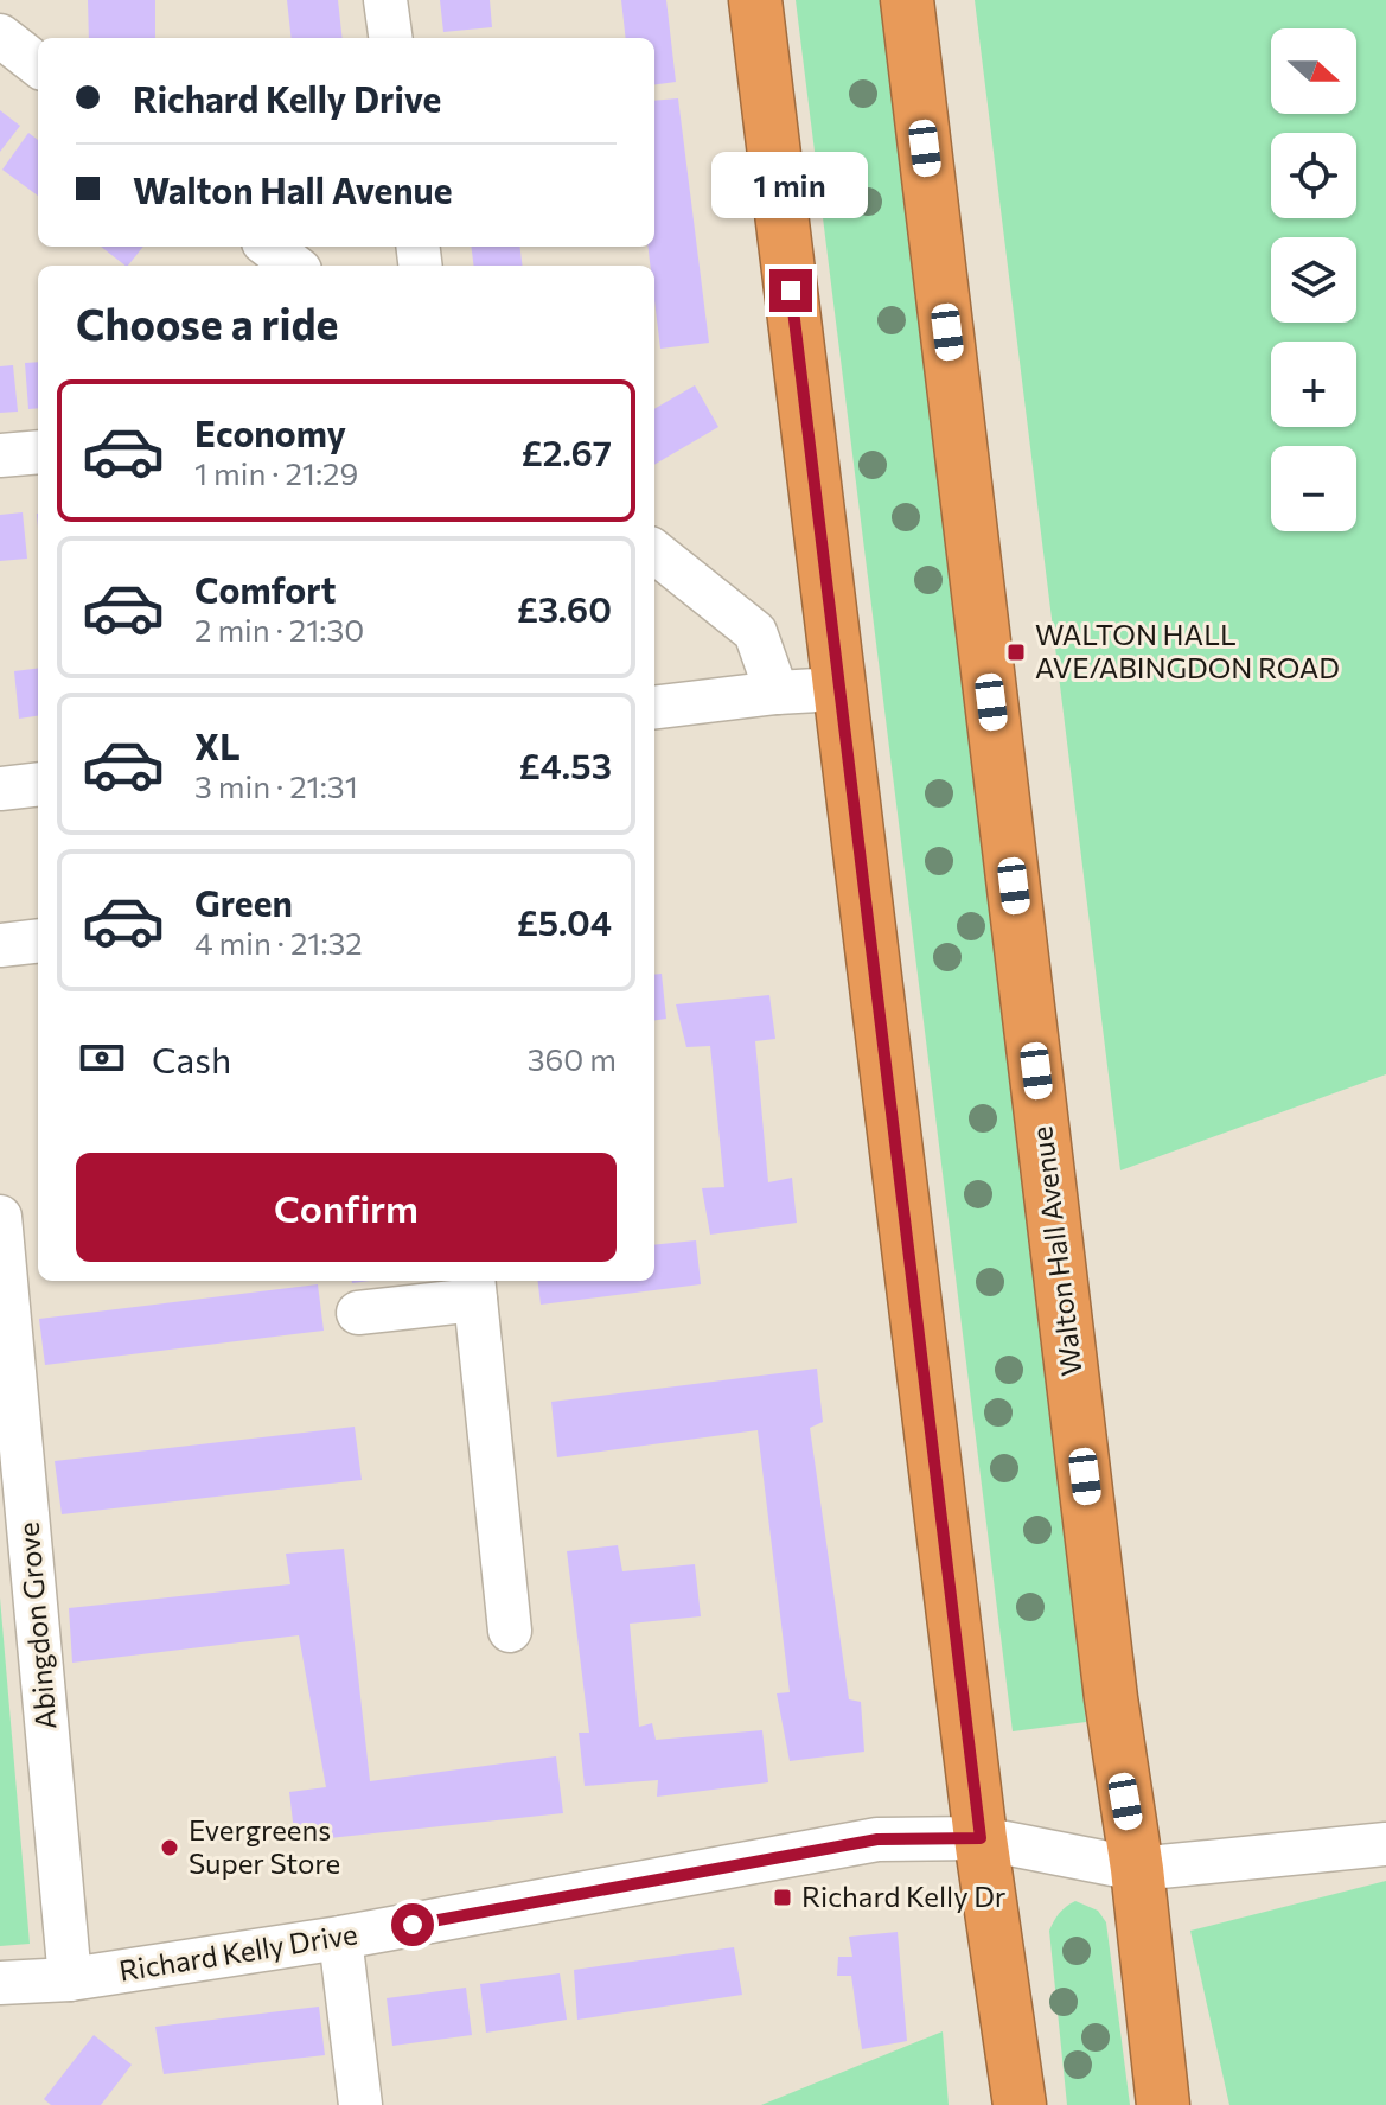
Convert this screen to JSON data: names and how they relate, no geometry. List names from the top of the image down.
{
  "streets": {
    "highway": ["Walton Hall Avenue"],
    "street": ["Abingdon Grove", "Richard Kelly Drive"]
  },
  "crossings": [
    ["Walton Hall Avenue", "Richard Kelly Drive"],
    ["Abingdon Grove", "Richard Kelly Drive"]
  ],
  "places": {
    "transit": ["WALTON HALL AVE/ABINGDON ROAD", "Richard Kelly Dr"],
    "other": ["Evergreens Super Store"]
  },
  "north": "right",
  "page": {
    "map_buttons": ["+", "−"],
    "banner": ["Richard Kelly Drive", "Walton Hall Avenue"],
    "bubble": "1 min",
    "heading": "Choose a ride",
    "list": [
      {
        "name": "Economy",
        "note": "1 min · 21:29",
        "value": "£2.67"
      },
      {
        "name": "Comfort",
        "note": "2 min · 21:30",
        "value": "£3.60"
      },
      {
        "name": "XL",
        "note": "3 min · 21:31",
        "value": "£4.53"
      },
      {
        "name": "Green",
        "note": "4 min · 21:32",
        "value": "£5.04"
      }
    ],
    "pay": ["Cash", "360 m"],
    "buttons": "Confirm"
  }
}
